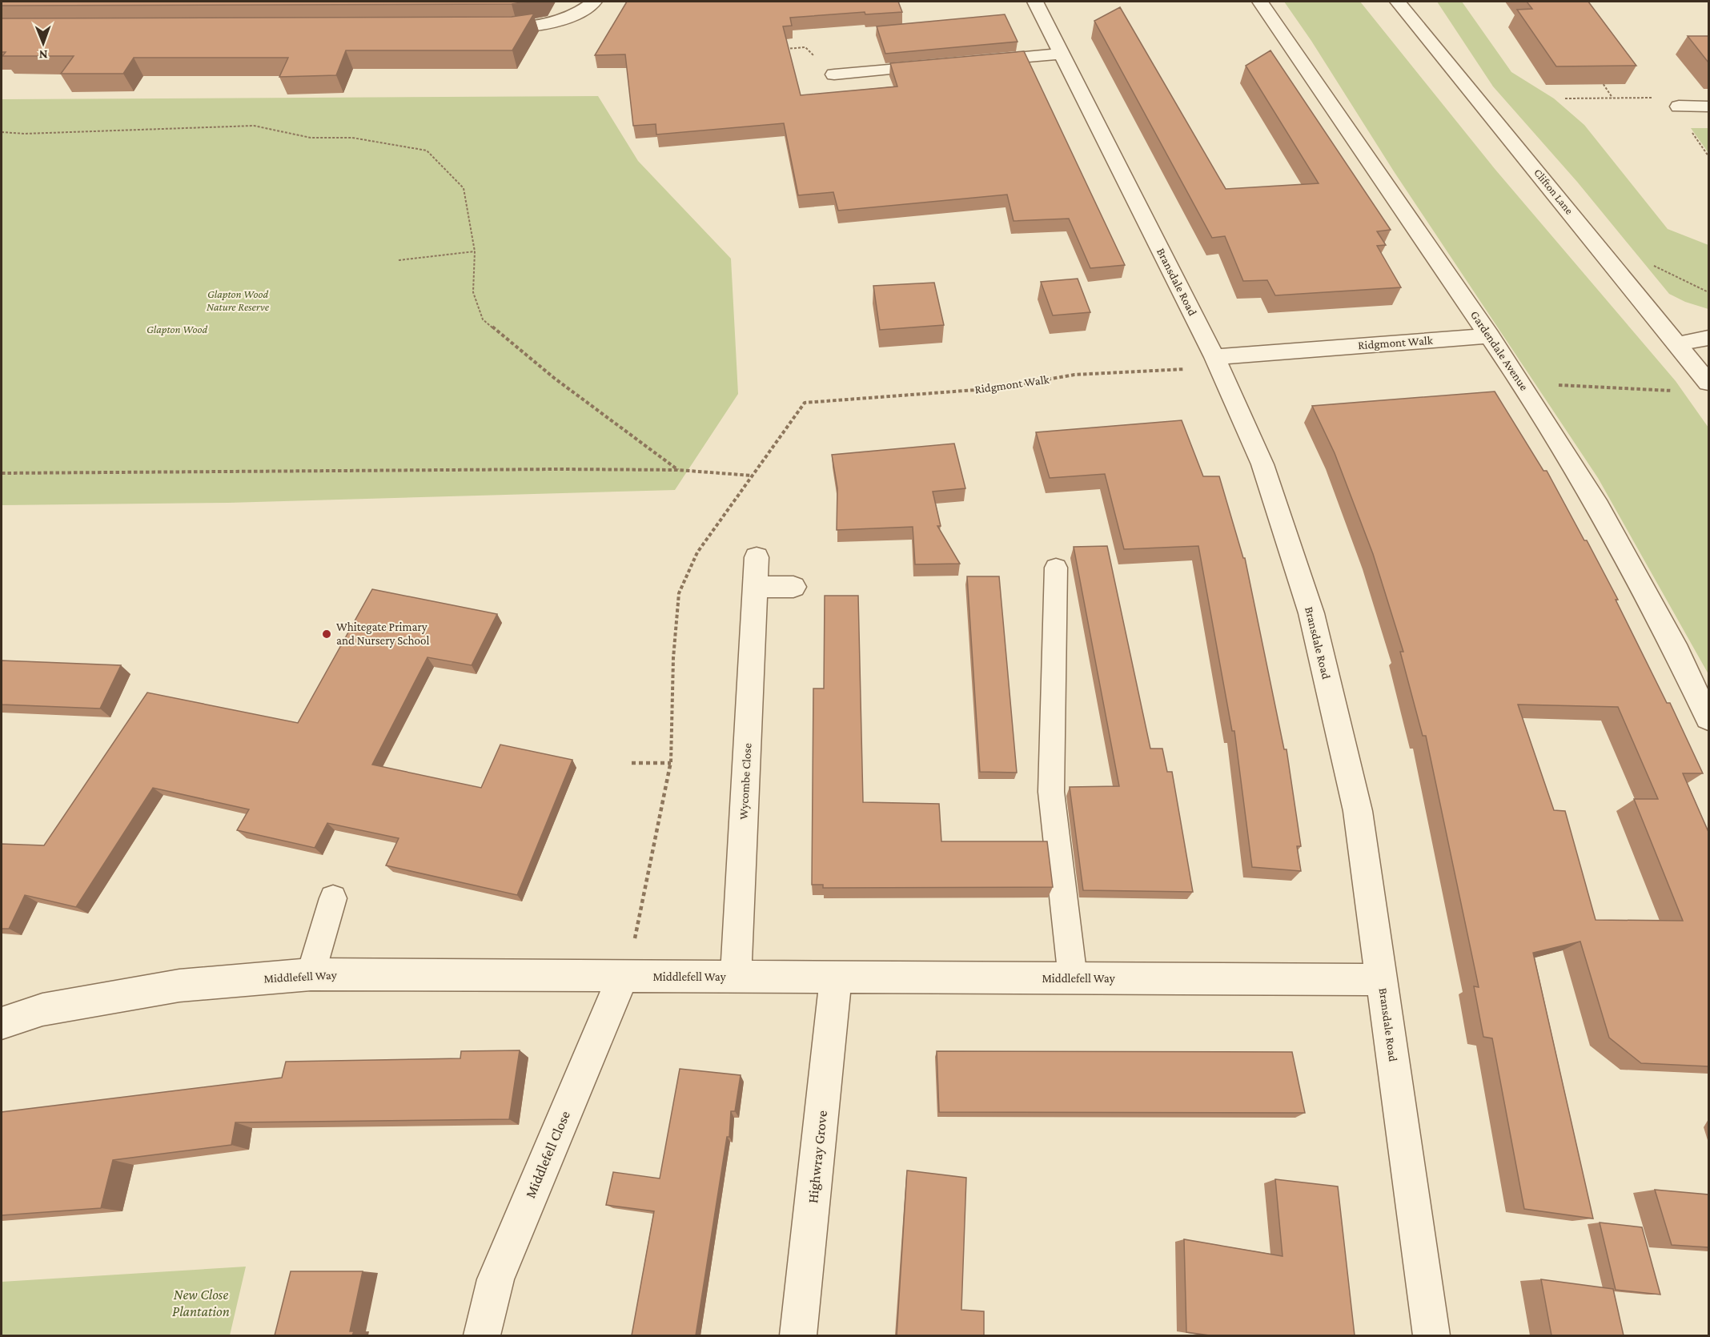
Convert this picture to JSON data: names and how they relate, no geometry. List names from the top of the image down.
{
  "streets": {
    "street": [
      "Clifton Lane",
      "Bransdale Road",
      "Ridgmont Walk",
      "Gardendale Avenue",
      "Wycombe Close",
      "Middlefell Way",
      "Middlefell Close",
      "Highwray Grove"
    ]
  },
  "crossings": [
    ["Bransdale Road", "Ridgmont Walk"],
    ["Bransdale Road", "Middlefell Way"],
    ["Ridgmont Walk", "Gardendale Avenue"],
    ["Wycombe Close", "Middlefell Way"],
    ["Middlefell Way", "Middlefell Close"],
    ["Middlefell Way", "Highwray Grove"]
  ],
  "parks": ["Glapton Wood Nature Reserve", "Glapton Wood", "New Close Plantation"],
  "places": ["Whitegate Primary and Nursery School"],
  "north": "bottom"
}
